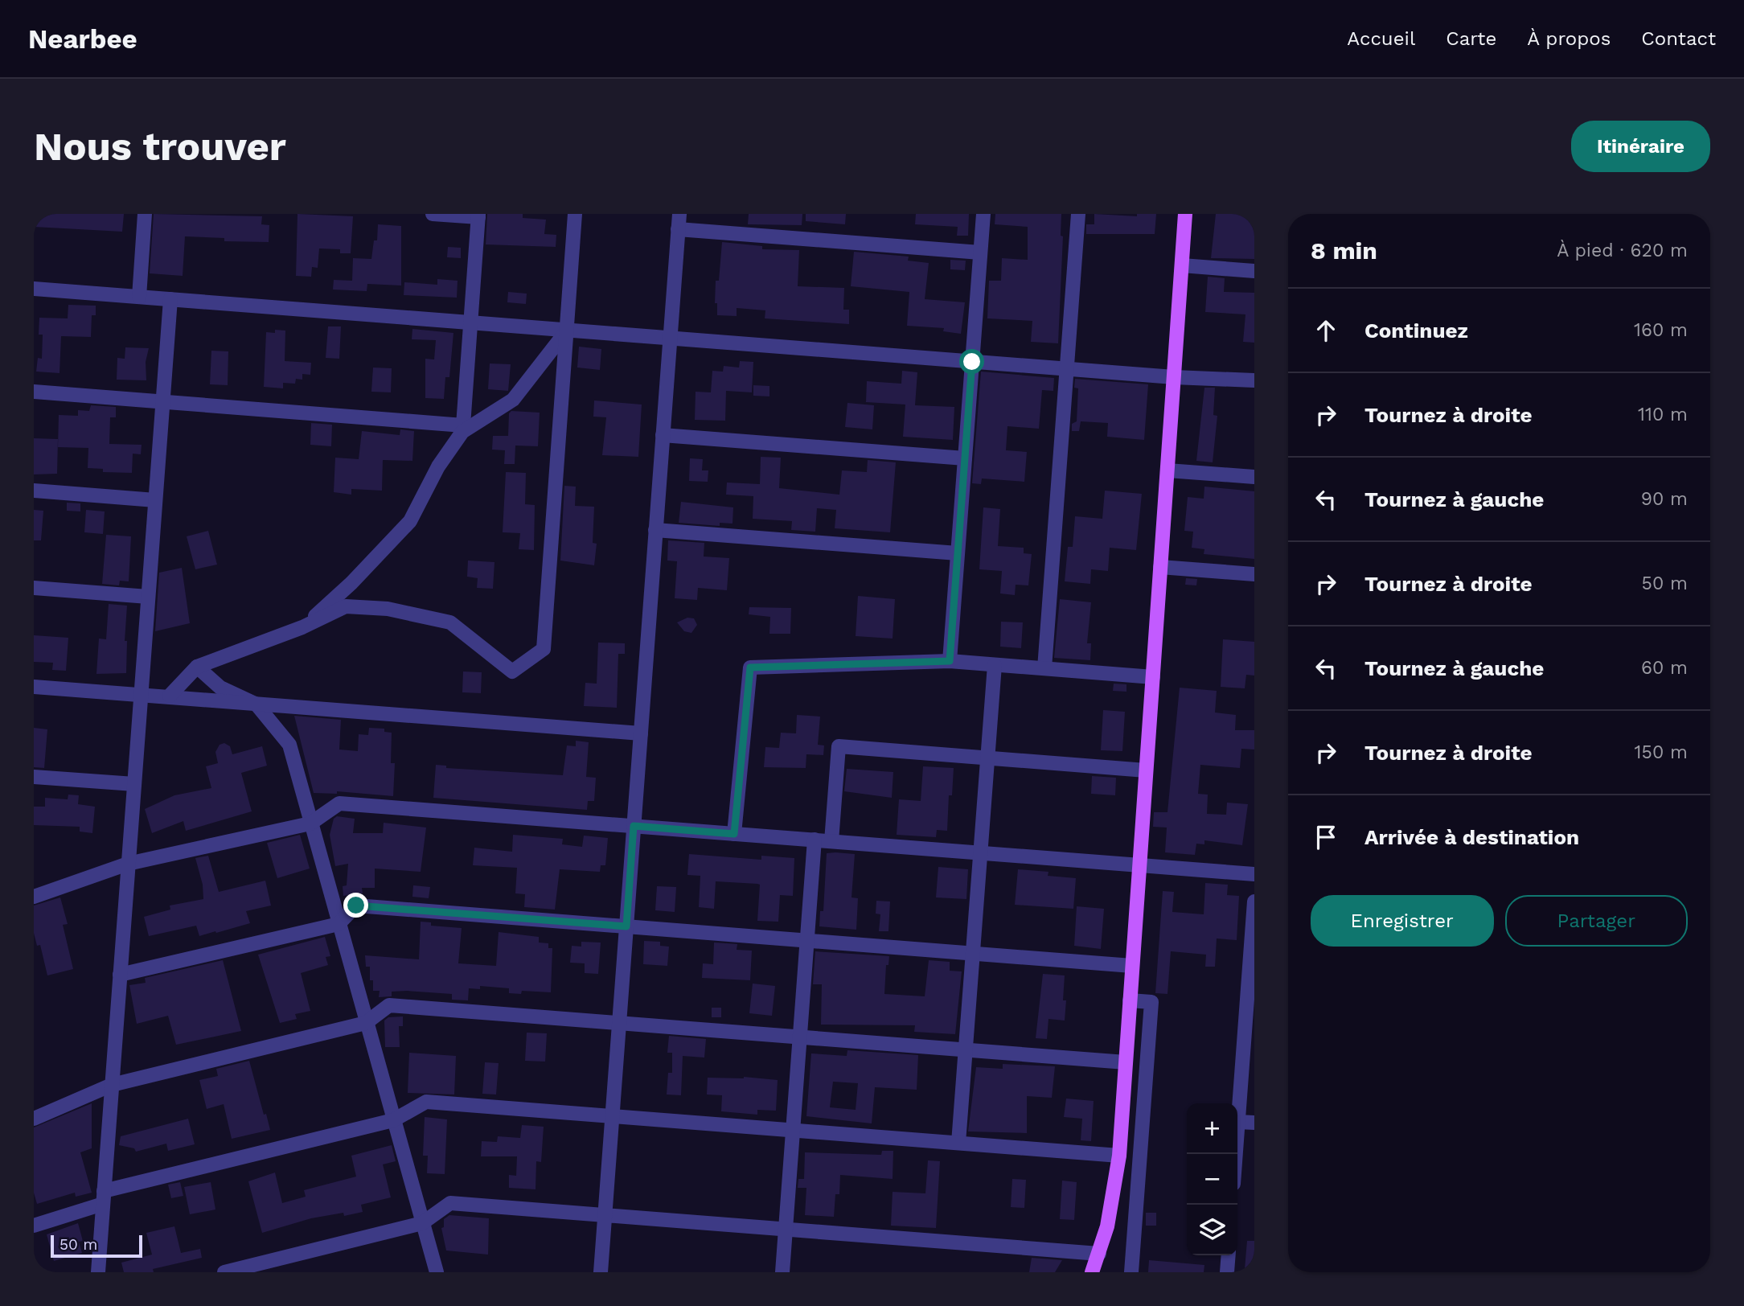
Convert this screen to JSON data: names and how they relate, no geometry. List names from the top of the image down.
{
  "scale_bar": "50 m",
  "page": {
    "header": "Nearbee",
    "nav": [
      "Accueil",
      "Carte",
      "À propos",
      "Contact"
    ],
    "buttons": [
      "Itinéraire",
      ["Enregistrer", "Partager"]
    ],
    "title": "Nous trouver",
    "heading": ["8 min", "À pied · 620 m"],
    "list": [
      ["Continuez", "160 m"],
      ["Tournez à droite", "110 m"],
      ["Tournez à gauche", "90 m"],
      ["Tournez à droite", "50 m"],
      ["Tournez à gauche", "60 m"],
      ["Tournez à droite", "150 m"],
      "Arrivée à destination"
    ],
    "map_buttons": ["+", "−"],
    "scale": "50 m"
  }
}
